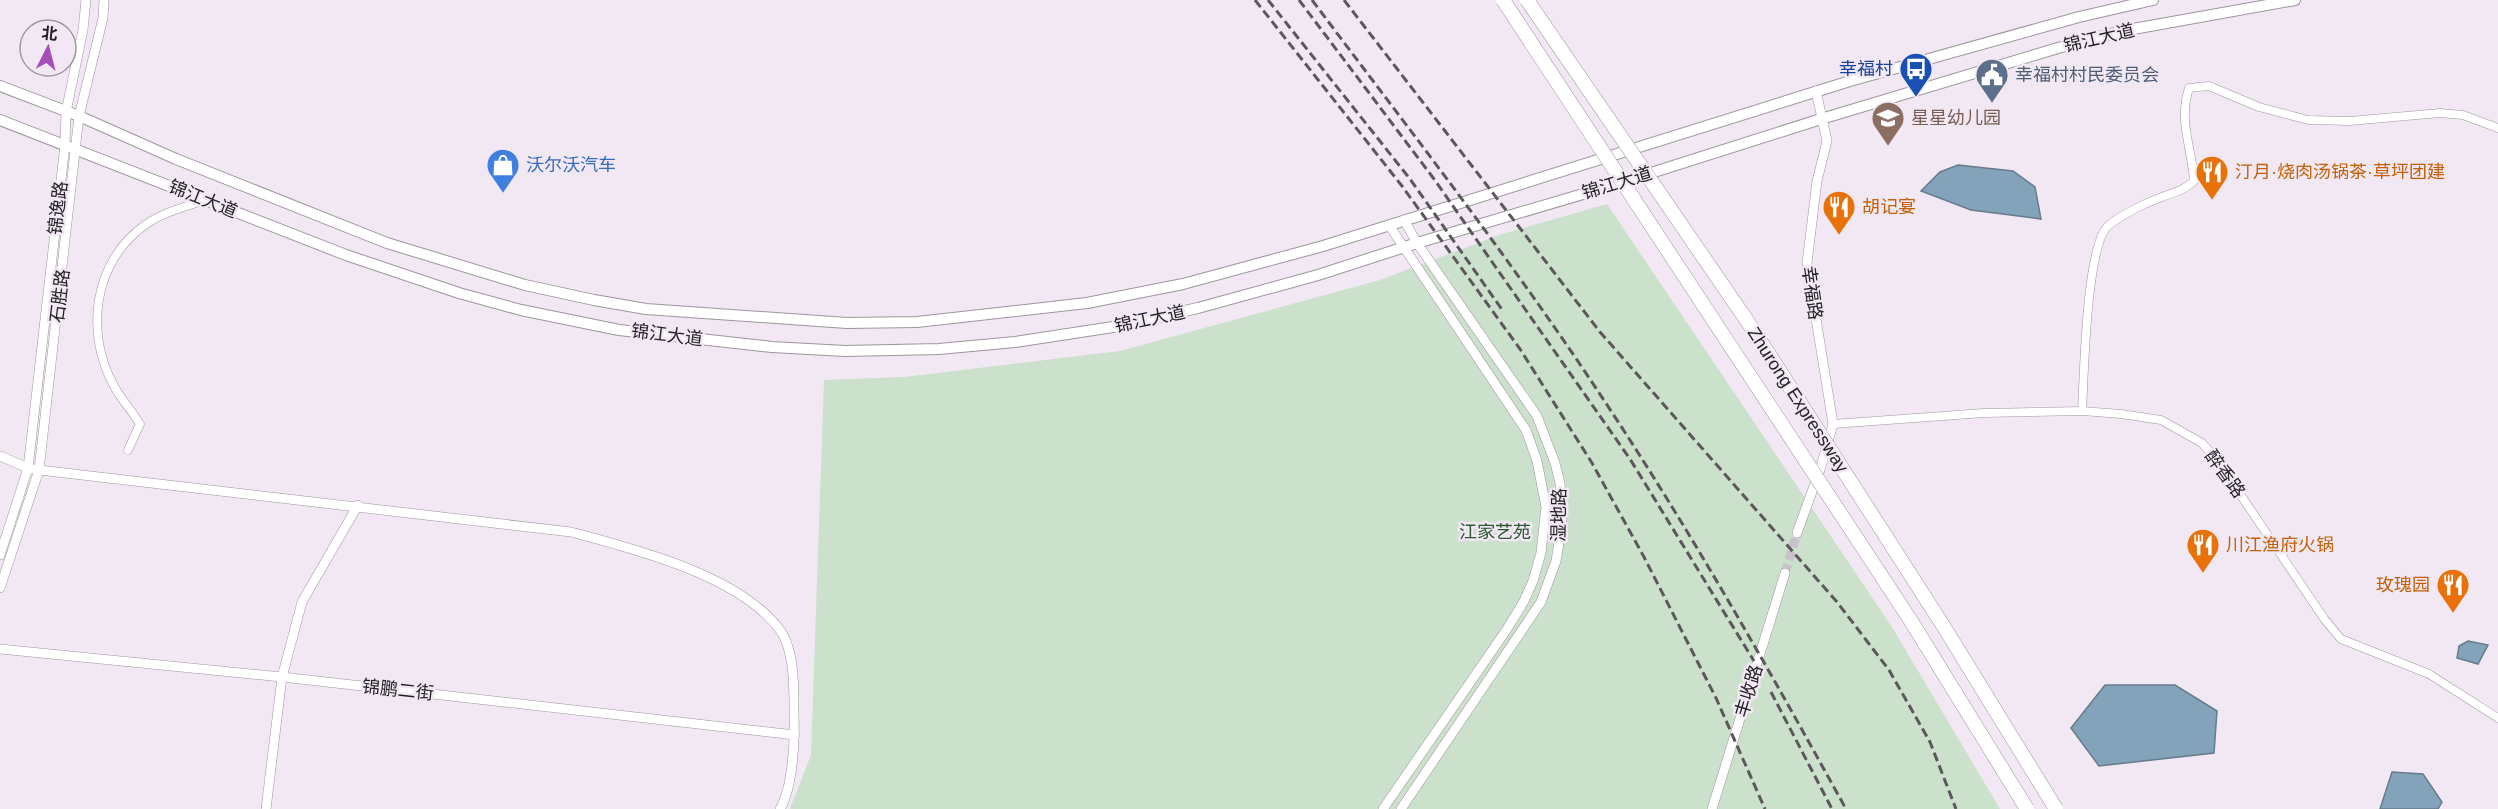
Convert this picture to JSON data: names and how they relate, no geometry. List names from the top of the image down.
{
  "streets": {
    "highway": ["Zhurong Expressway"],
    "main road": ["锦江大道"],
    "street": [
      "锦逸路",
      "幸福路",
      "石胜路",
      "醉香路",
      "湿地路",
      "锦鹏二街",
      "丰收路"
    ]
  },
  "crossings": [
    ["锦江大道", "锦逸路"],
    ["锦江大道", "幸福路"],
    ["锦江大道", "石胜路"],
    ["锦江大道", "湿地路"],
    ["幸福路", "醉香路"]
  ],
  "parks": ["江家艺苑"],
  "places": {
    "bus stop": ["幸福村"],
    "public building": ["幸福村村民委员会"],
    "school or university": ["星星幼儿园"],
    "shop": ["沃尔沃汽车"],
    "restaurant": [
      "汀月·烧肉汤锅茶·草坪团建",
      "胡记宴",
      "川江渔府火锅",
      "玫瑰园"
    ]
  },
  "north": "top"
}
